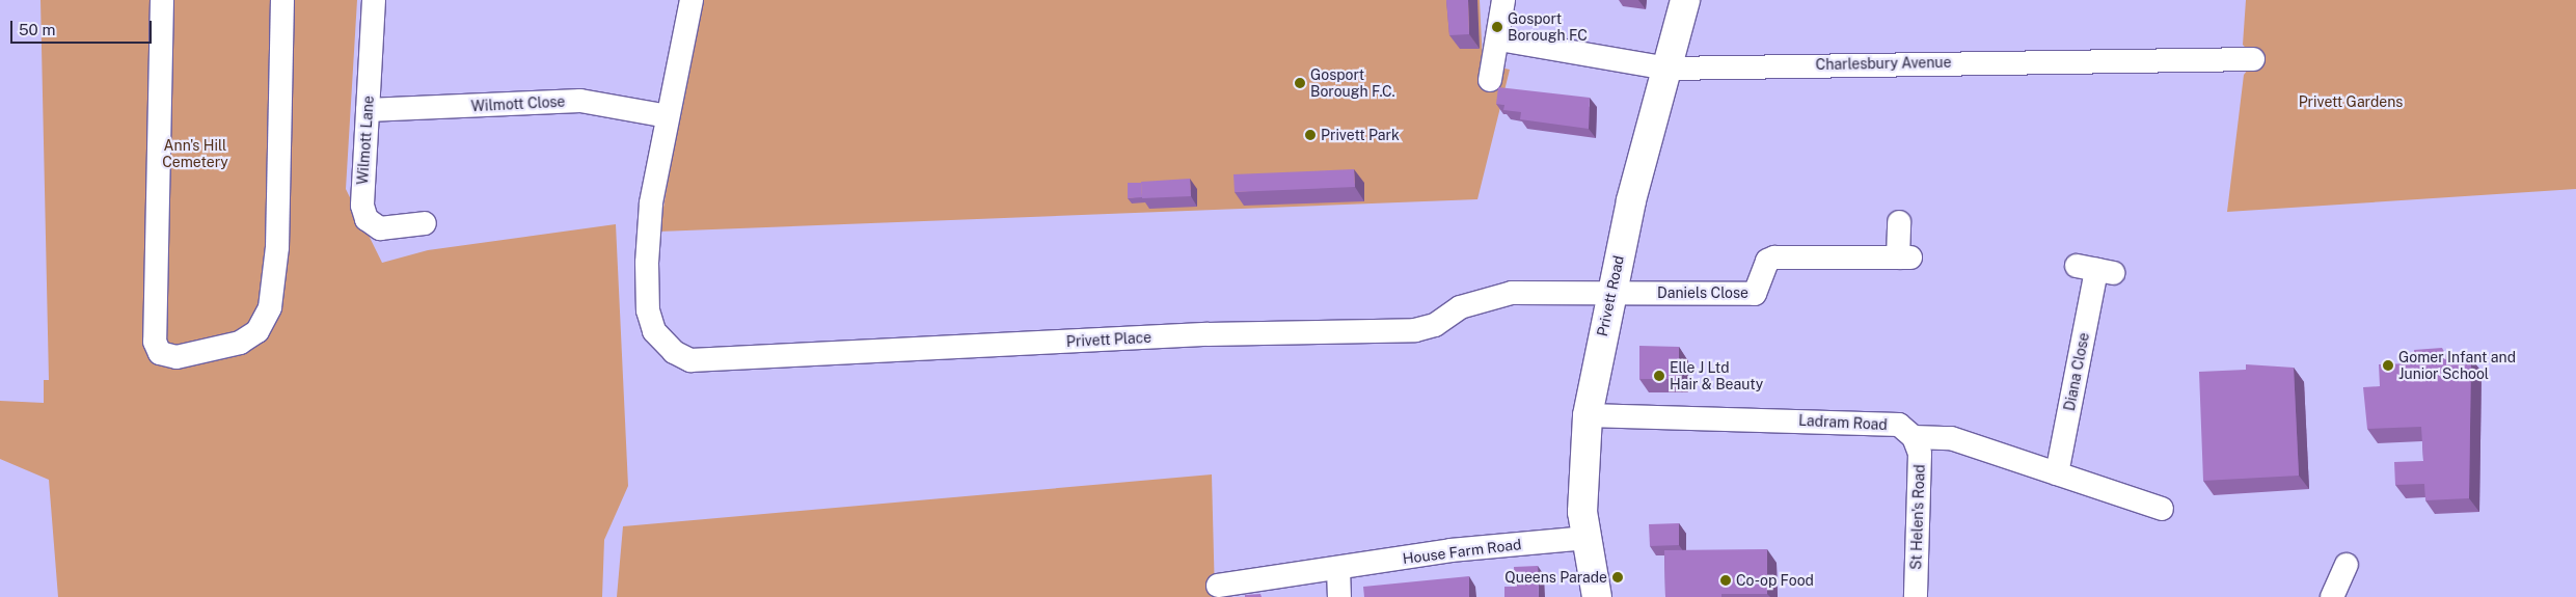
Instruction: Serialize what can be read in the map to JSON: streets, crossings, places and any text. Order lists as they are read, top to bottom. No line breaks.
{"streets":{"main road":["Privett Road"],"street":["Charlesbury Avenue","Wilmott Close","Wilmott Lane","Daniels Close","Privett Place","Diana Close","Ladram Road","St Helen's Road","House Farm Road"]},"crossings":[["Charlesbury Avenue","Privett Road"],["Wilmott Close","Wilmott Lane"],["Wilmott Close","Privett Place"],["Daniels Close","Privett Road"],["Daniels Close","Privett Place"],["Privett Road","Privett Place"],["Privett Road","Ladram Road"],["Privett Road","House Farm Road"],["Diana Close","Ladram Road"],["Ladram Road","St Helen's Road"]],"parks":["Privett Gardens","Ann's Hill Cemetery"],"places":["Gosport Borough FC","Gosport Borough F.C.","Privett Park","Gomer Infant and Junior School","Elle J Ltd Hair & Beauty","Queens Parade","Co-op Food"],"scale_bar":"50 m"}
